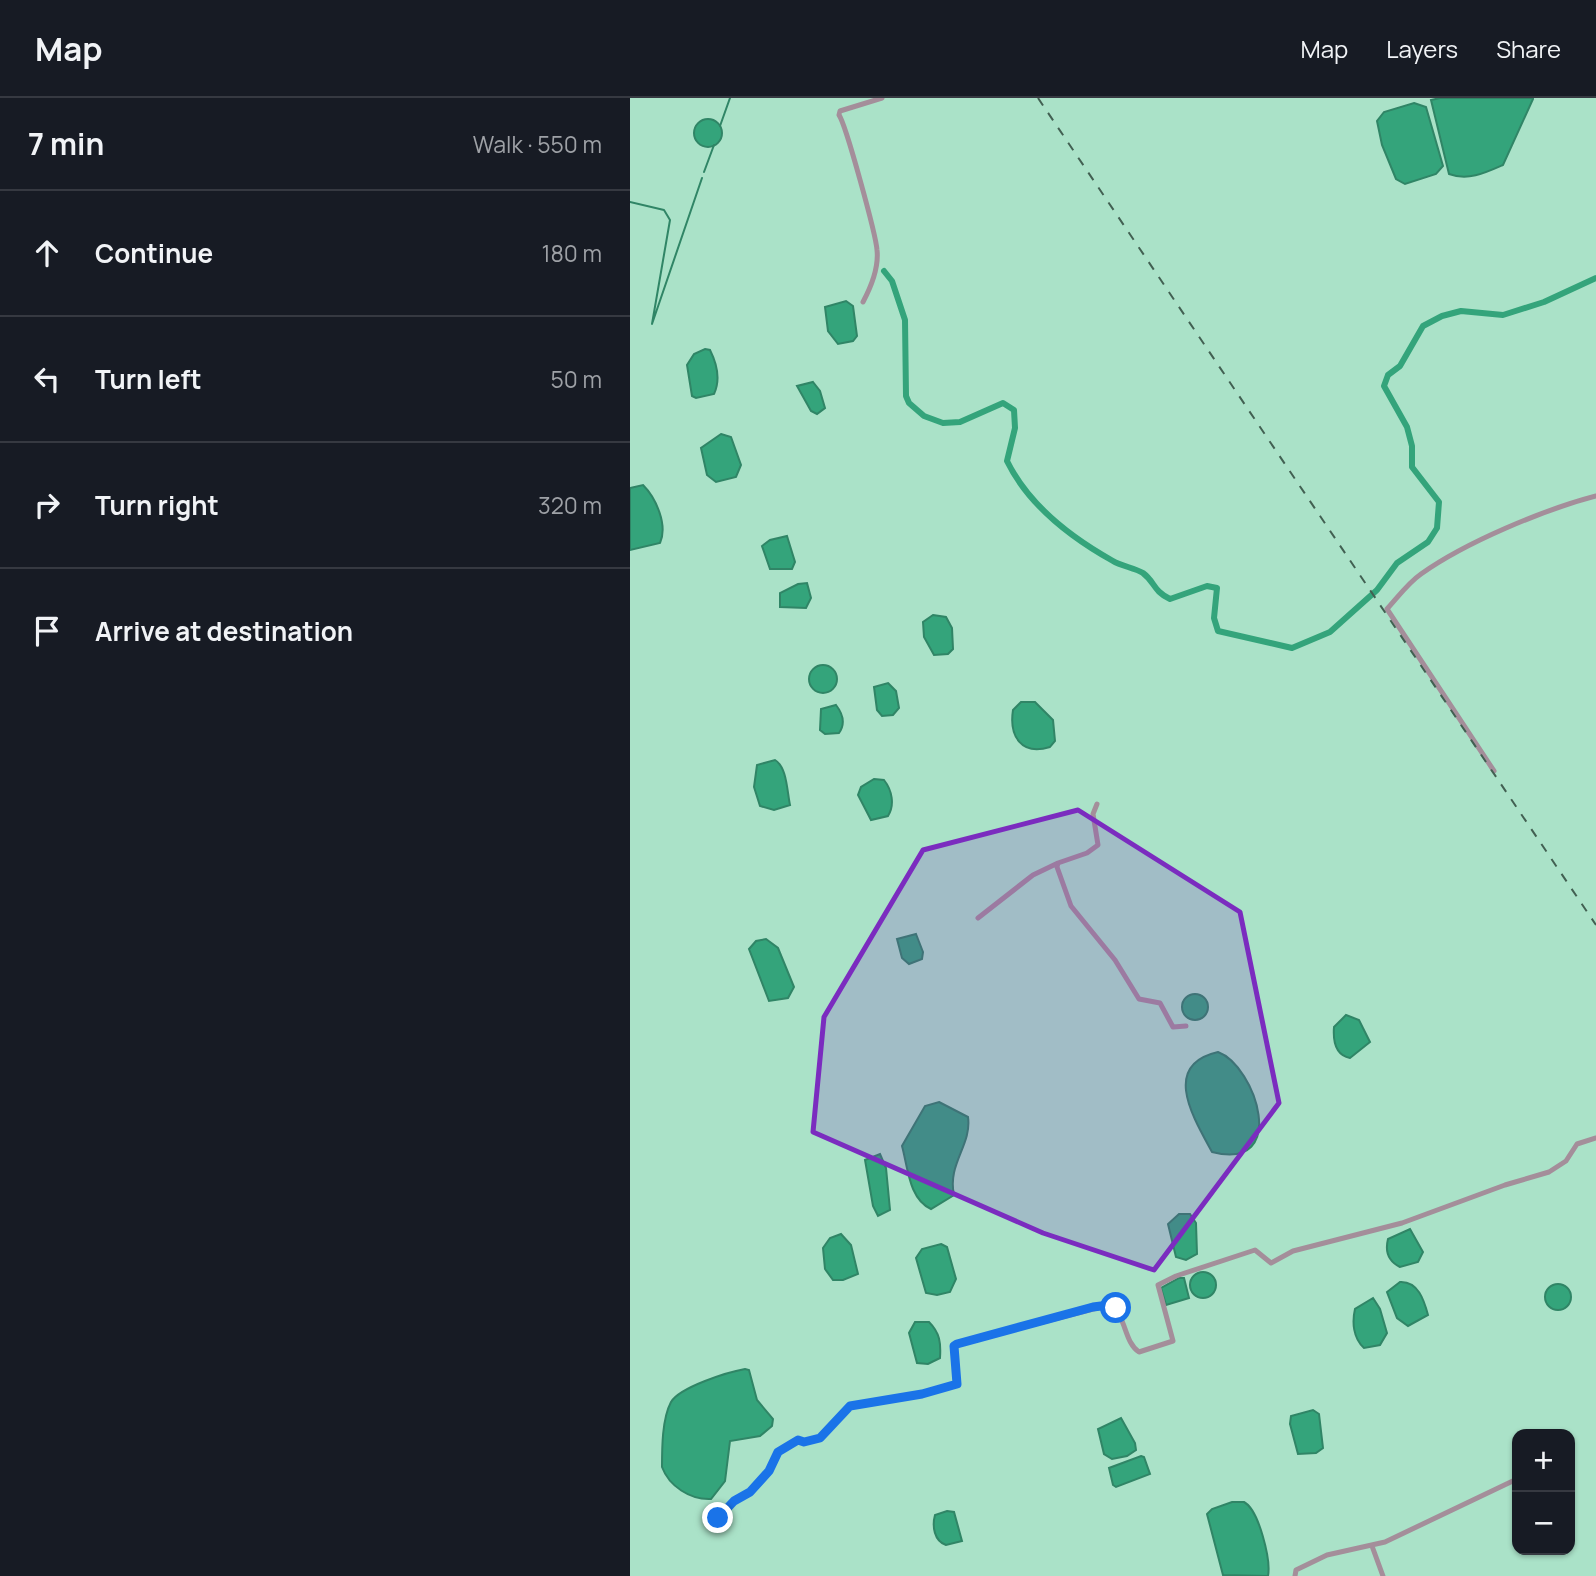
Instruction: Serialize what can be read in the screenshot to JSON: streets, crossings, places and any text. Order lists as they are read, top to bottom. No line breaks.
{"page":{"header":"Map","nav":["Map","Layers","Share"],"heading":["7 min","Walk · 550 m"],"list":[["Continue","180 m"],["Turn left","50 m"],["Turn right","320 m"],"Arrive at destination"],"map_buttons":["+","−"]}}
